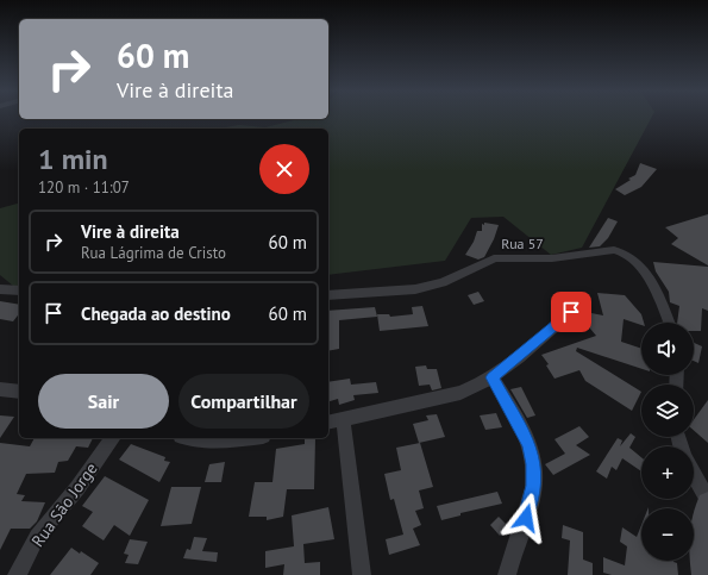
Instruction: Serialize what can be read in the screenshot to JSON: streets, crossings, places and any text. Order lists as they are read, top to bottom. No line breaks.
{"streets":{"street":["Rua 57","Rua São Jorge"]},"page":{"turn":["60 m","Vire à direita"],"heading":["1 min","120 m · 11:07"],"list":[{"name":"Vire à direita","note":"Rua Lágrima de Cristo","value":"60 m"},{"name":"Chegada ao destino","value":"60 m"}],"map_buttons":["+","−"],"buttons":["Sair","Compartilhar"]}}
